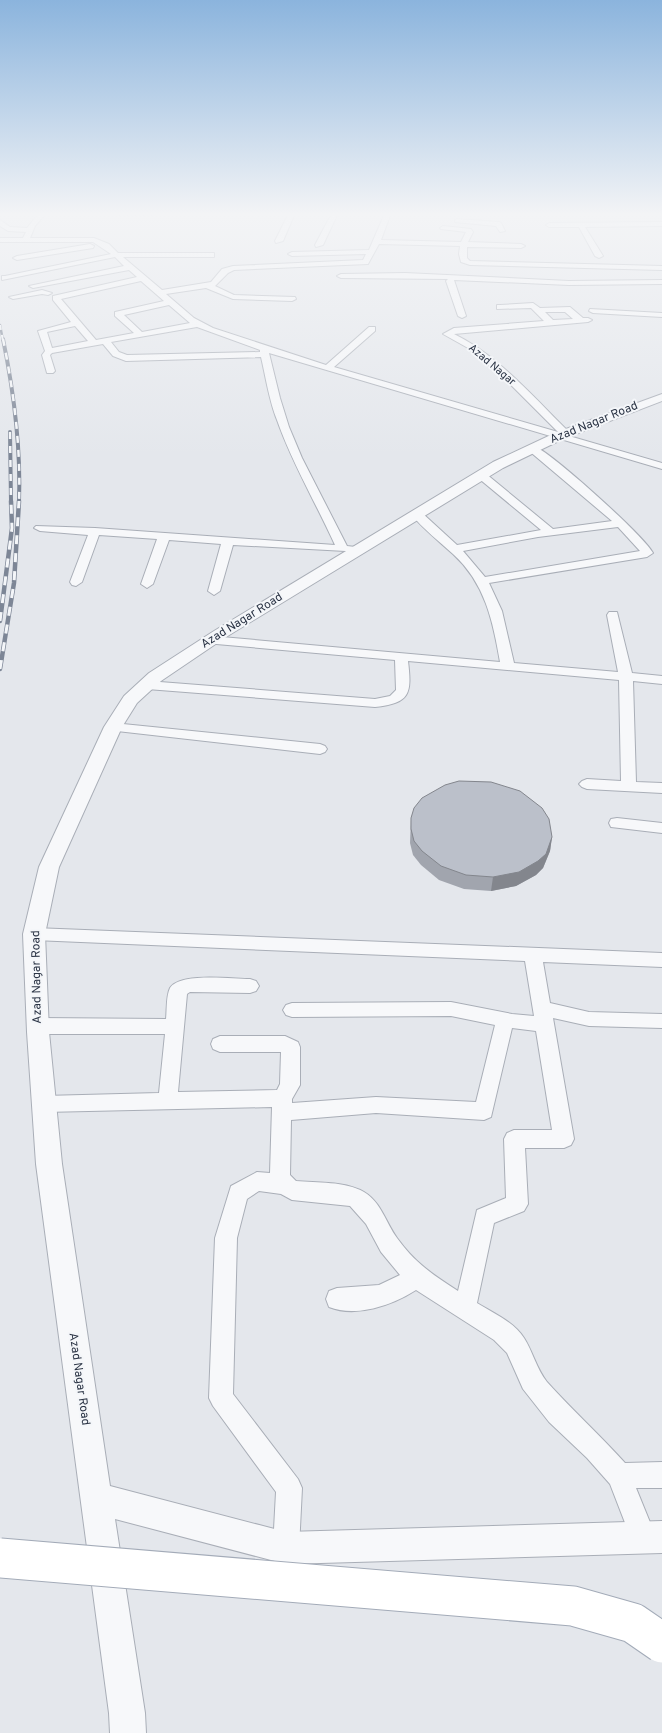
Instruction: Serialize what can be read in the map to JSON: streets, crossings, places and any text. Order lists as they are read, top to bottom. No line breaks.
{"streets":{"street":["Azad Nagar","Azad Nagar Road"]},"crossings":[["Azad Nagar","Azad Nagar Road"]]}
